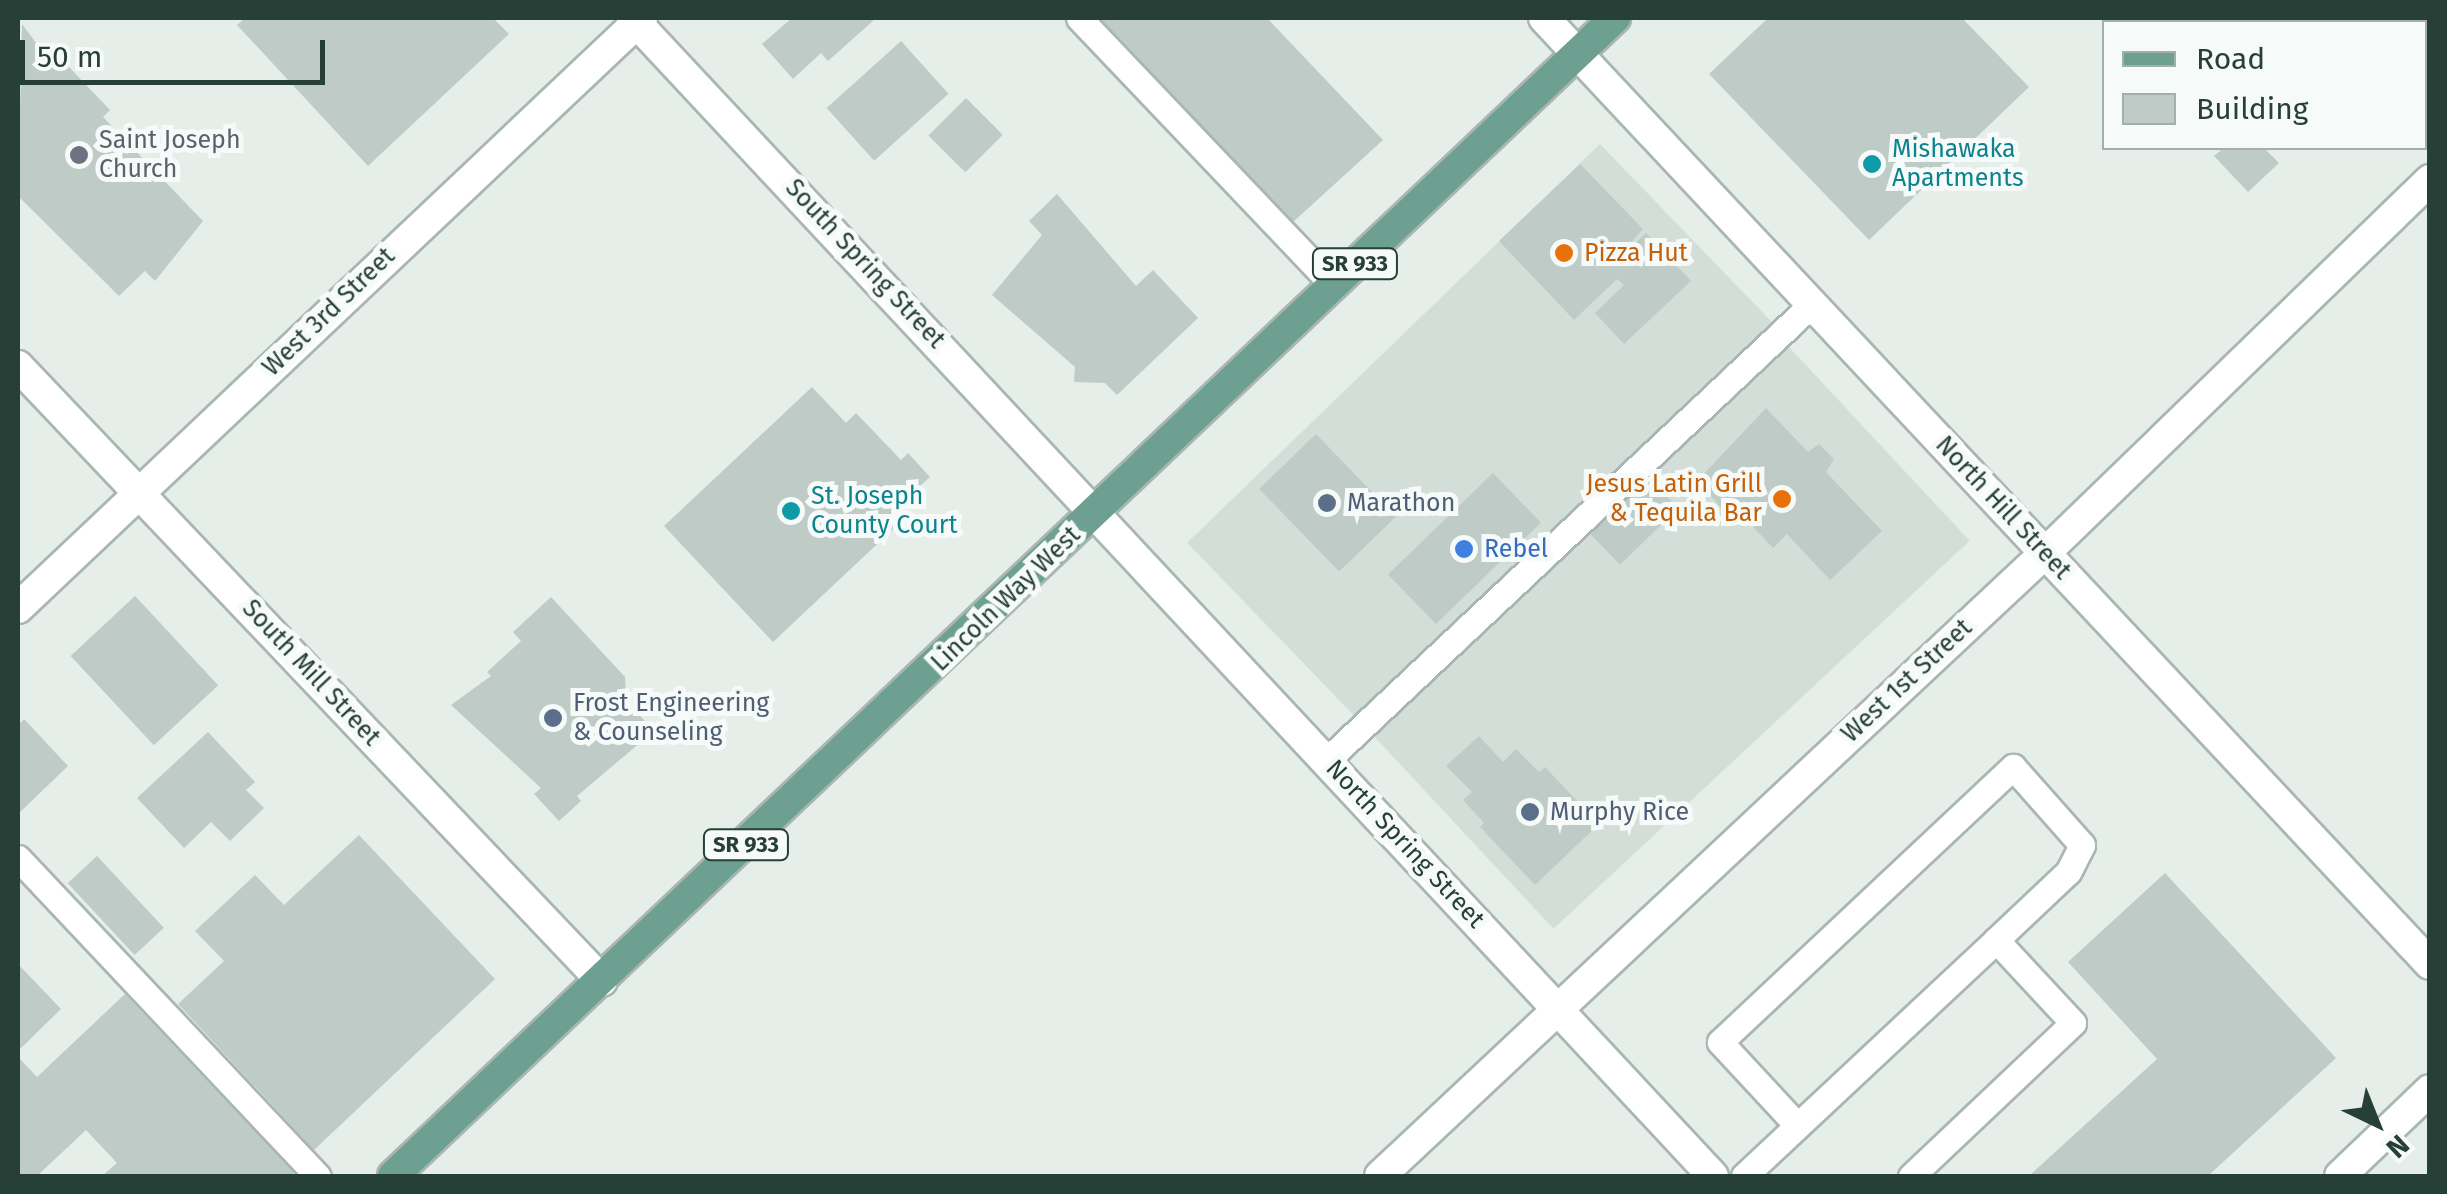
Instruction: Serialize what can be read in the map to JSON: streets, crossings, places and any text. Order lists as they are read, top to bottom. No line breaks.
{"streets":{"main road":["SR 933","Lincoln Way West"],"street":["South Spring Street","West 3rd Street","North Hill Street","South Mill Street","West 1st Street","North Spring Street"]},"crossings":[["South Spring Street","West 3rd Street"],["South Spring Street","Lincoln Way West"],["South Spring Street","North Spring Street"],["West 3rd Street","South Mill Street"],["North Hill Street","Lincoln Way West"],["North Hill Street","West 1st Street"],["Lincoln Way West","South Mill Street"],["Lincoln Way West","North Spring Street"],["West 1st Street","North Spring Street"]],"places":["Saint Joseph Church","Mishawaka Apartments","Pizza Hut","Jesus Latin Grill & Tequila Bar","Marathon","St. Joseph County Court","Rebel","Frost Engineering & Counseling","Murphy Rice"],"legend":["Road","Building"],"scale_bar":"50 m","north":"bottom right"}
